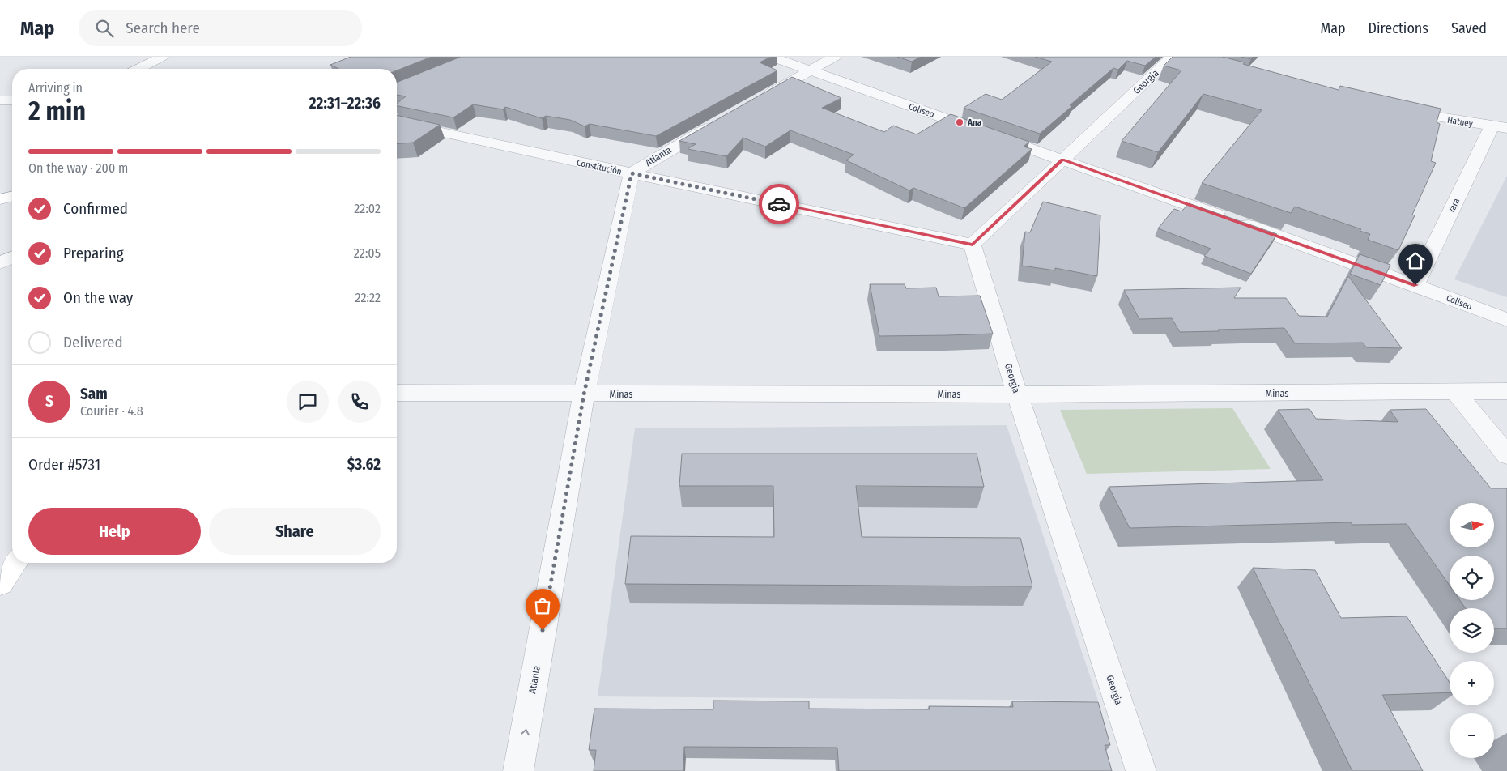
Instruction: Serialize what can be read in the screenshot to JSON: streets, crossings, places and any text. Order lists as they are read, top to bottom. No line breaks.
{"streets":{"street":["Georgia","Coliseo","Hatuey","Atlanta","Constitución","Yara","Minas"]},"crossings":[["Georgia","Coliseo"],["Georgia","Constitución"],["Georgia","Minas"],["Coliseo","Yara"],["Hatuey","Yara"],["Atlanta","Constitución"],["Atlanta","Minas"]],"one_way":["Atlanta"],"places":["Ana"],"north":"right","page":{"header":"Map","search":"Search here","nav":["Map","Directions","Saved"],"heading":["2 min","Arriving in","22:31–22:36"],"panel":["Sam","Courier · 4.8","Order #5731","$3.62"],"bar":"On the way · 200 m","list":[["Confirmed","22:02"],["Preparing","22:05"],["On the way","22:22"],"Delivered"],"round":"S","buttons":["Help","Share"],"map_buttons":["+","−"]}}
